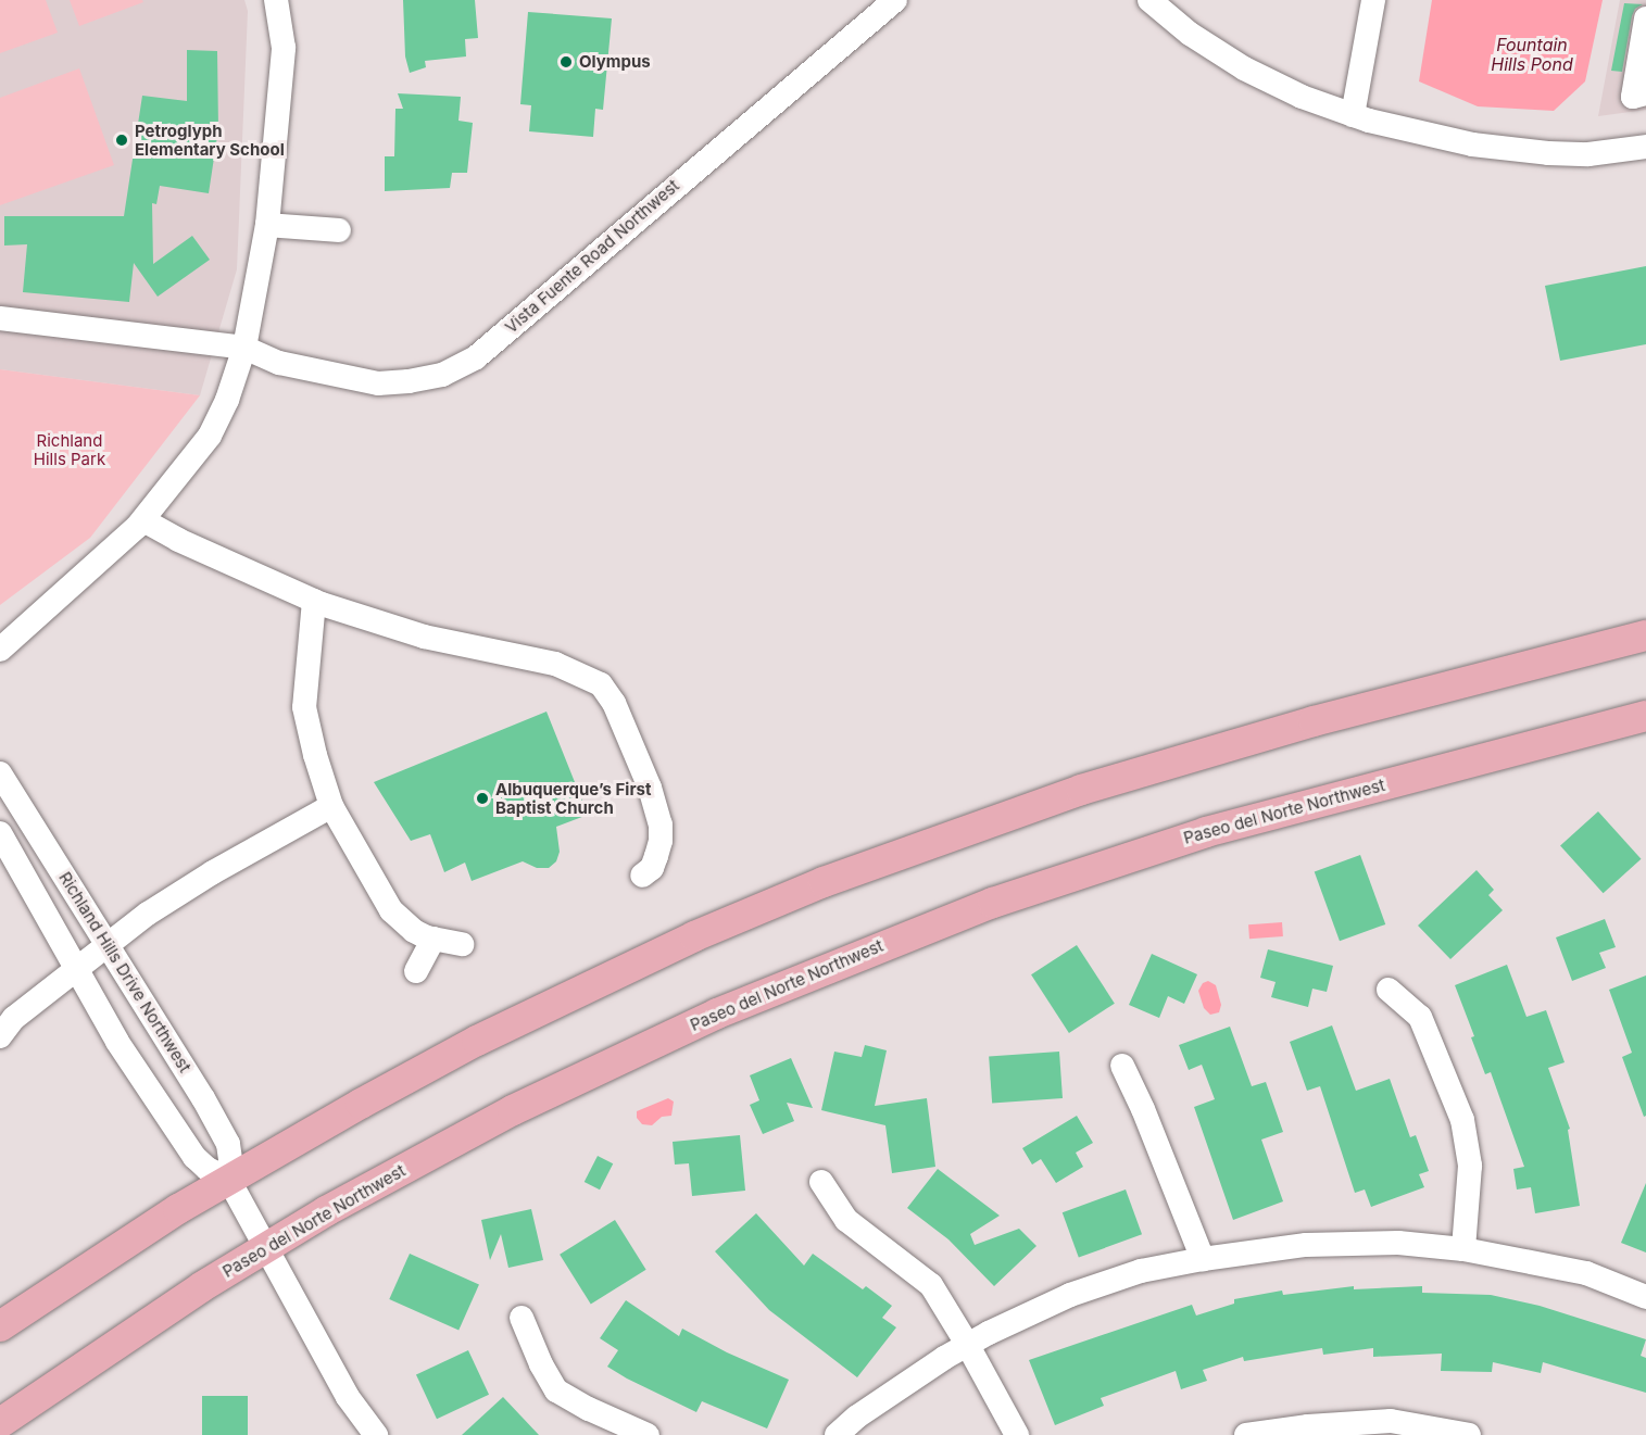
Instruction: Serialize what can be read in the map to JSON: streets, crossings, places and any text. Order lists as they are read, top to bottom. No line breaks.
{"streets":{"main road":["Paseo del Norte Northwest"],"street":["Vista Fuente Road Northwest","Richland Hills Drive Northwest"]},"crossings":[["Paseo del Norte Northwest","Richland Hills Drive Northwest"]],"water":["Fountain Hills Pond"],"parks":["Richland Hills Park"],"places":["Olympus","Petroglyph Elementary School","Albuquerque’s First Baptist Church"]}
